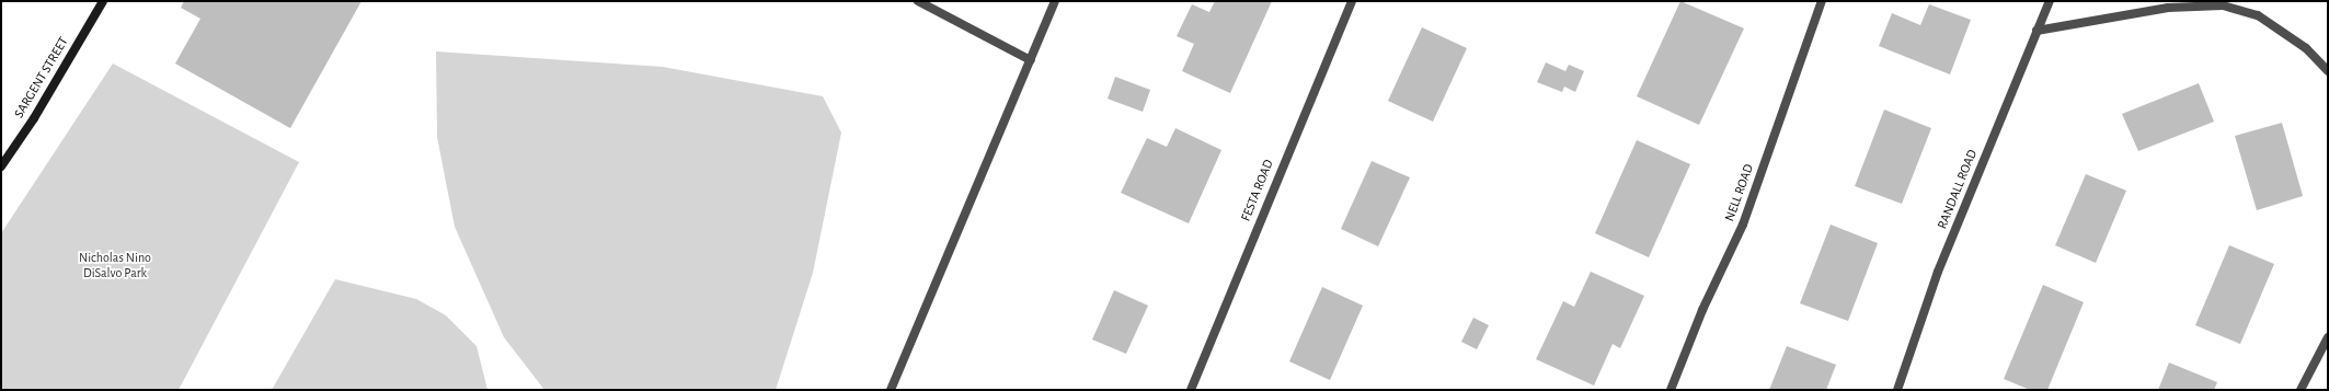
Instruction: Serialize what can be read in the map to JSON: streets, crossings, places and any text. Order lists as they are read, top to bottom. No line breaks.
{"streets":{"street":["SARGENT STREET","RANDALL ROAD","FESTA ROAD","NELL ROAD"]},"parks":["Nicholas Nino DiSalvo Park"]}
